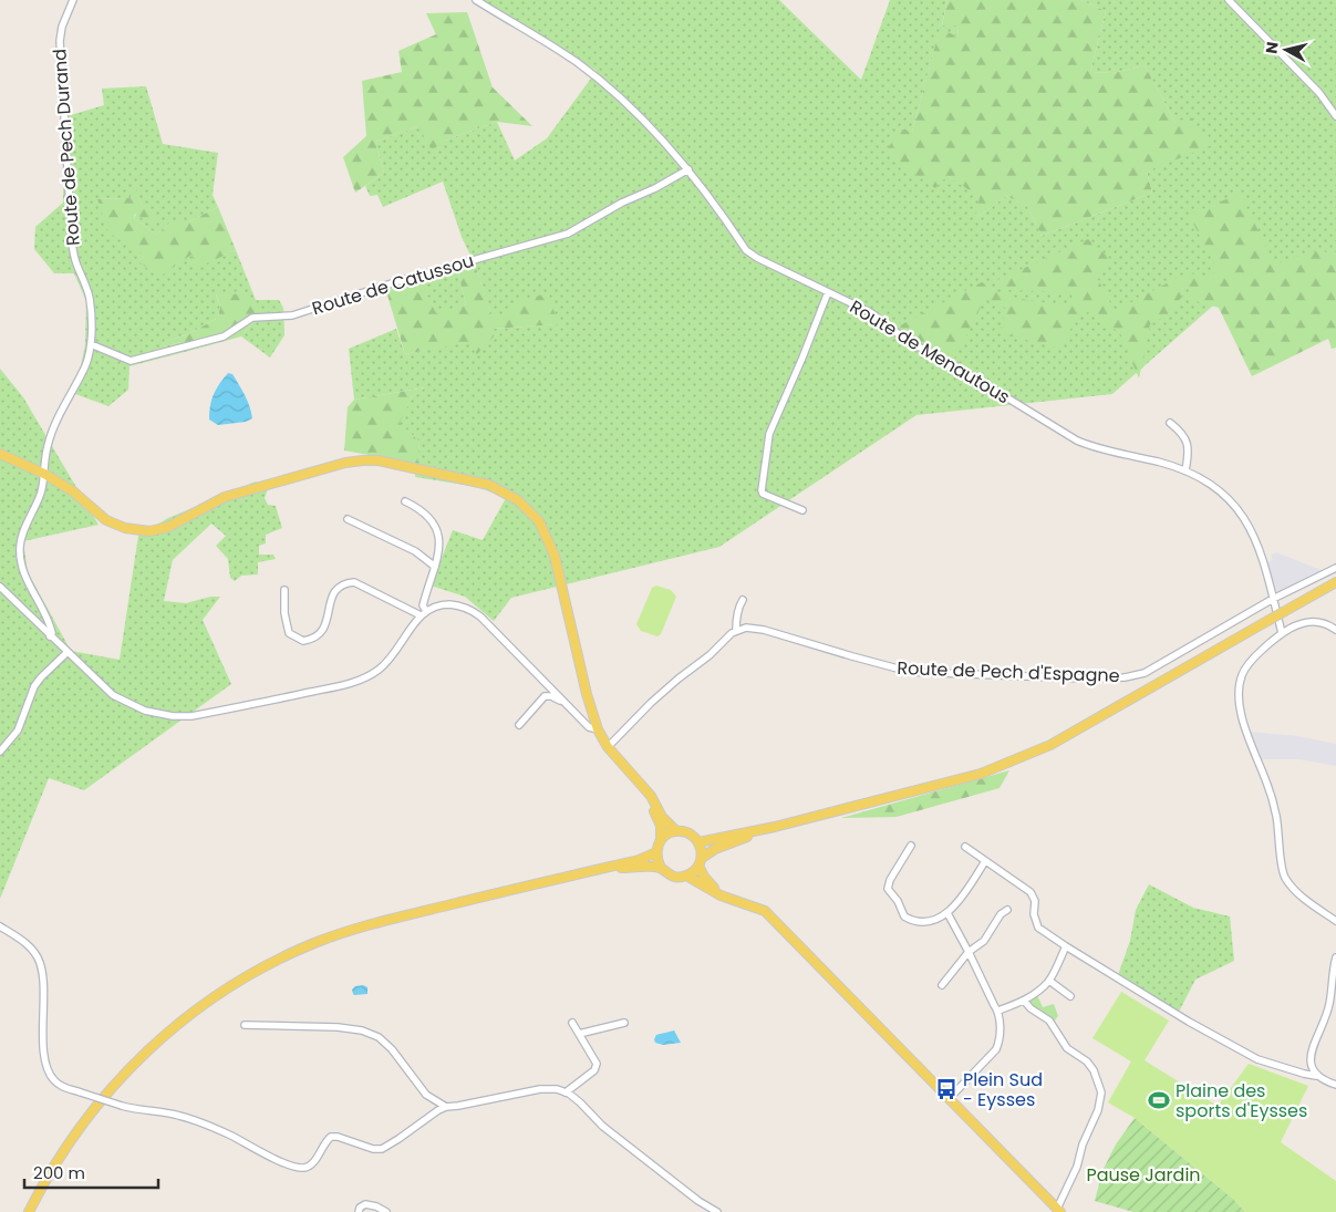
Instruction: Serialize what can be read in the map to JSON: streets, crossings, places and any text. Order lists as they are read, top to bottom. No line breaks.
{"streets":{"street":["Route de Pech Durand","Route de Catussou","Route de Menautous","Route de Pech d'Espagne"]},"crossings":[["Route de Pech Durand","Route de Catussou"],["Route de Catussou","Route de Menautous"],["Route de Menautous","Route de Pech d'Espagne"]],"parks":["Pause Jardin"],"places":{"bus stop":["Plein Sud - Eysses"],"sports":["Plaine des sports d'Eysses"]},"scale_bar":"200 m","north":"left"}
